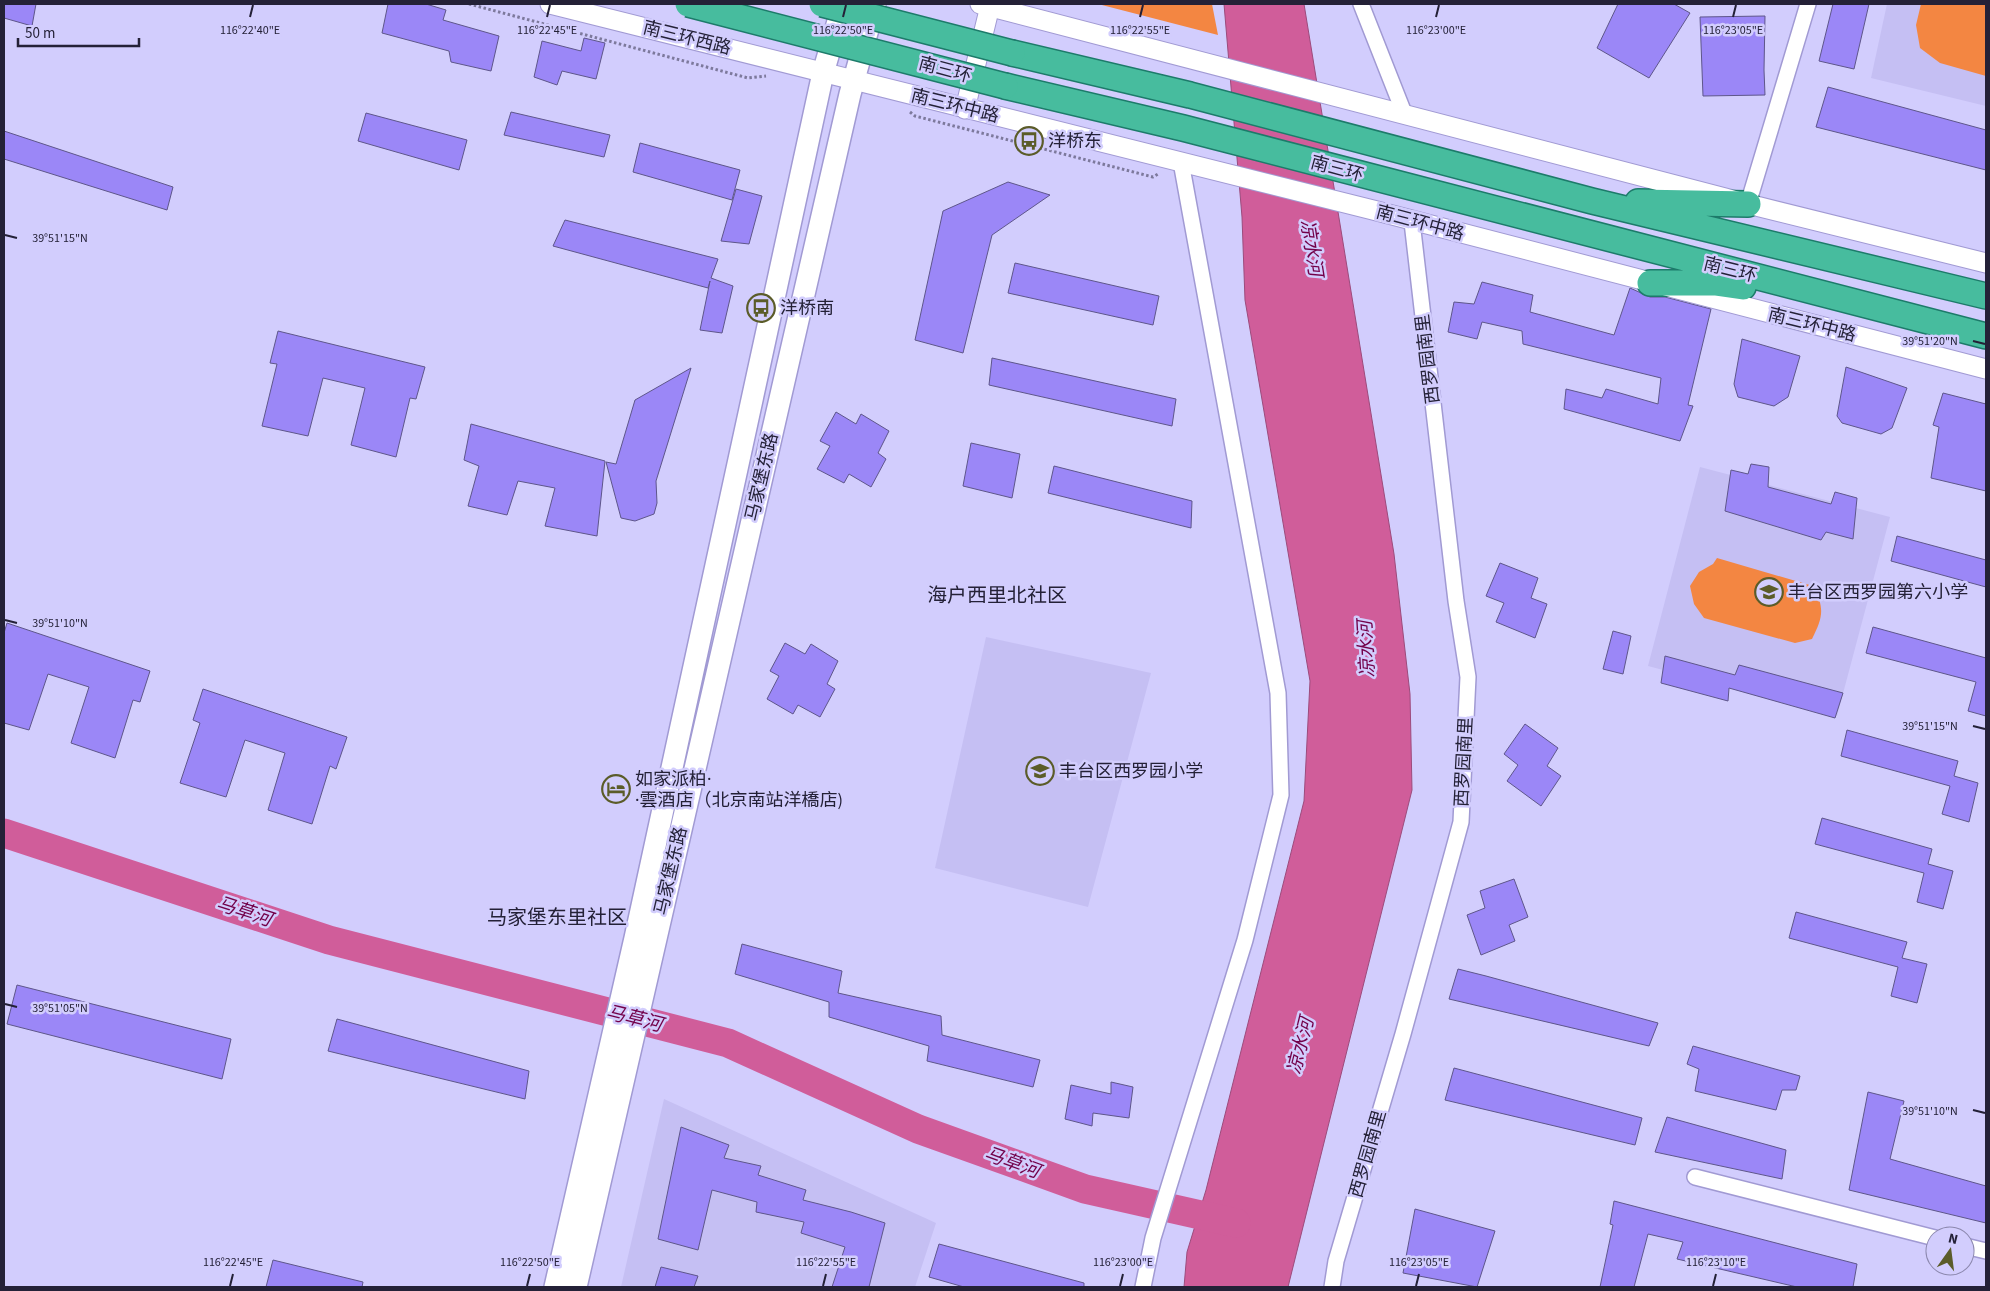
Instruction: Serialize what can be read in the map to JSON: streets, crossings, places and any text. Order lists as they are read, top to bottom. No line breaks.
{"streets":{"highway":["南三环"],"main road":["马家堡东路"],"street":["南三环西路","南三环中路","西罗园南里"]},"crossings":[["南三环西路","南三环中路"],["南三环西路","马家堡东路"],["南三环中路","西罗园南里"],["南三环中路","马家堡东路"]],"districts":["海户西里北社区","马家堡东里社区"],"water":["凉水河","马草河"],"places":{"bus stop":["洋桥东","洋桥南"],"school or university":["丰台区西罗园第六小学","丰台区西罗园小学"],"hotel":["如家派柏· ·雲酒店（北京南站洋橋店)"]},"scale_bar":"50 m","north":"top","coordinates":["116°22'40\"E","116°22'45\"E","116°22'50\"E","116°22'55\"E","116°23'00\"E","116°23'05\"E","39°51'15\"N","39°51'20\"N","39°51'10\"N","39°51'05\"N","116°23'10\"E"]}
